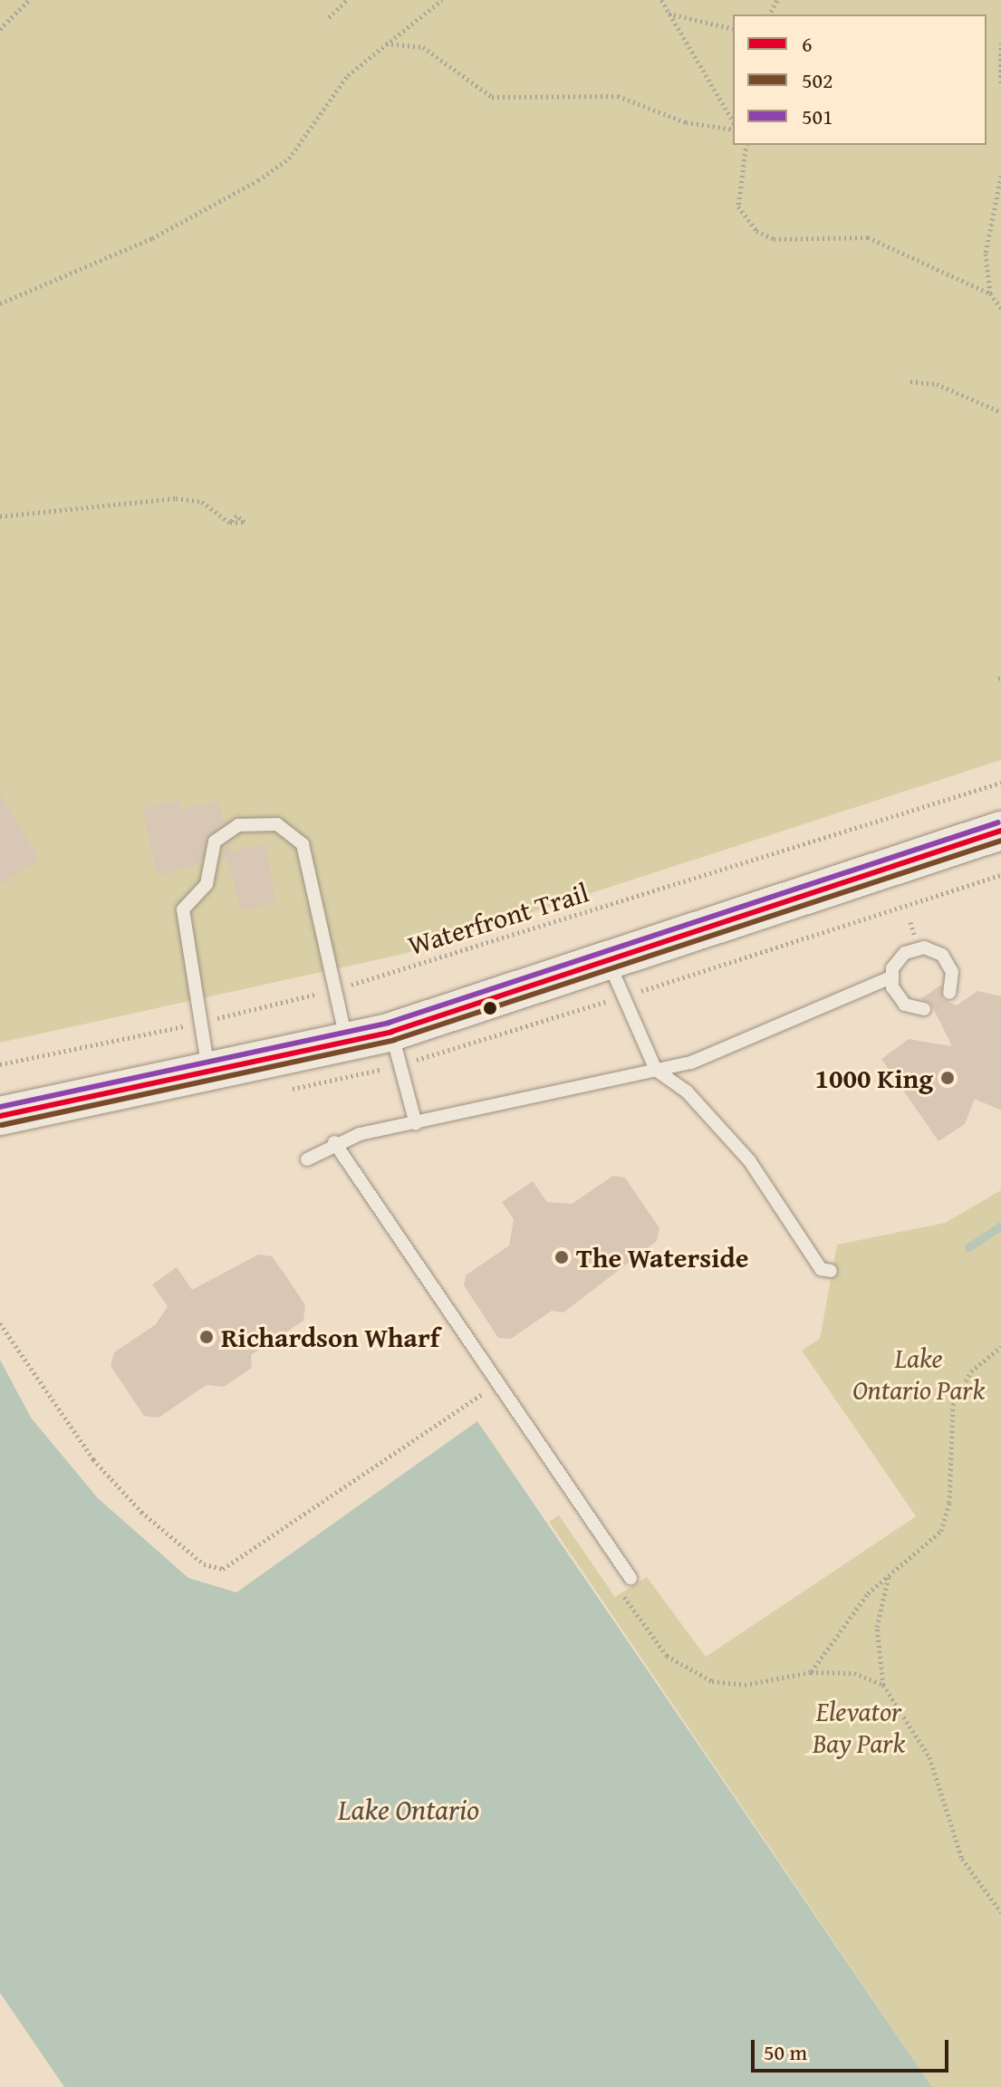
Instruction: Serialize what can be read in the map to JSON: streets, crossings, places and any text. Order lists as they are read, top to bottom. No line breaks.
{"streets":{"path":["Waterfront Trail"]},"water":["Lake Ontario"],"parks":["Lake Ontario Park","Elevator Bay Park"],"places":["1000 King","The Waterside","Richardson Wharf"],"lines":["transit line 501","transit line 6","transit line 502"],"legend":["6","502","501"],"scale_bar":"50 m"}
